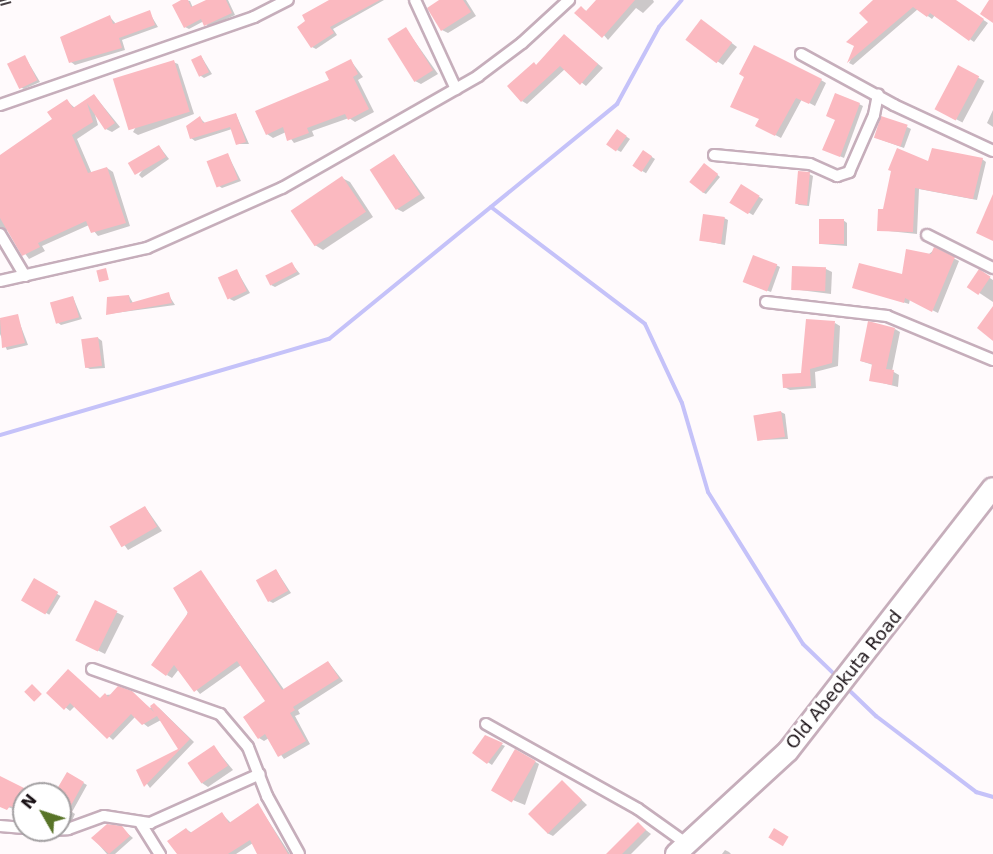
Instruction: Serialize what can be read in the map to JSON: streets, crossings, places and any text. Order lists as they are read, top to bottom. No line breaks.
{"streets":{"highway":["Old Abeokuta Road"]},"north":"top left"}
